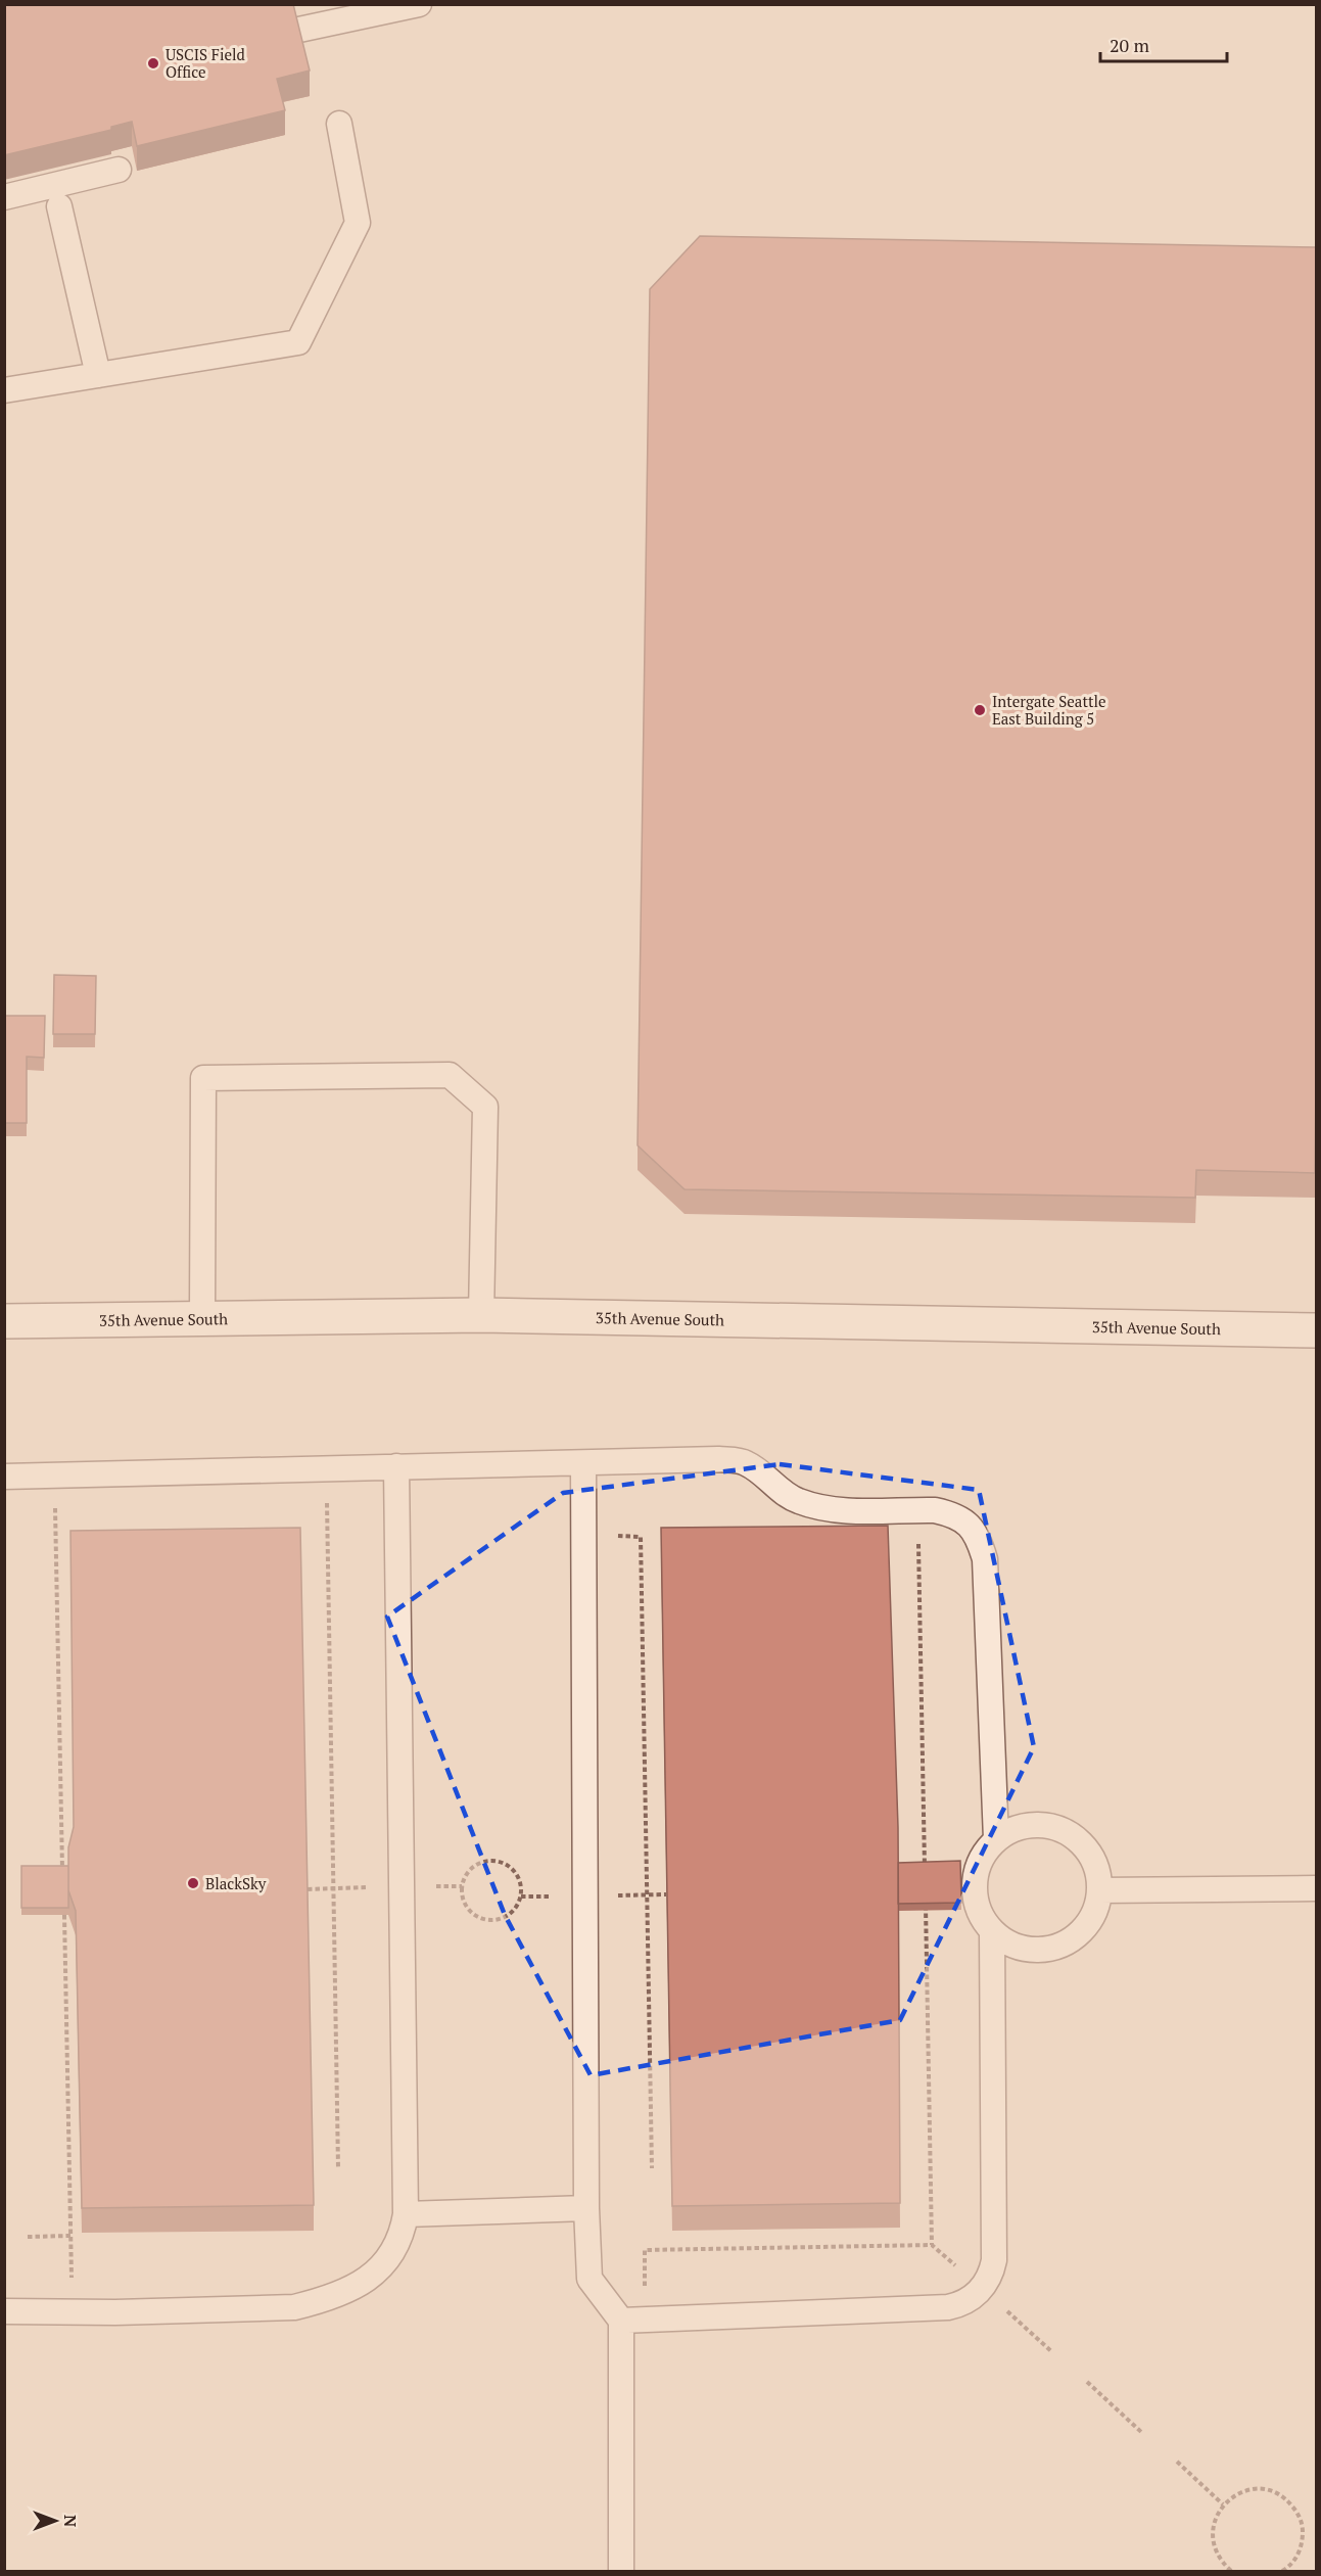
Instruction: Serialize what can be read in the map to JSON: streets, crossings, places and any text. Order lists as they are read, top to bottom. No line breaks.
{"streets":{"street":["35th Avenue South"]},"places":["USCIS Field Office","Intergate Seattle East Building 5","BlackSky"],"scale_bar":"20 m","north":"right"}
